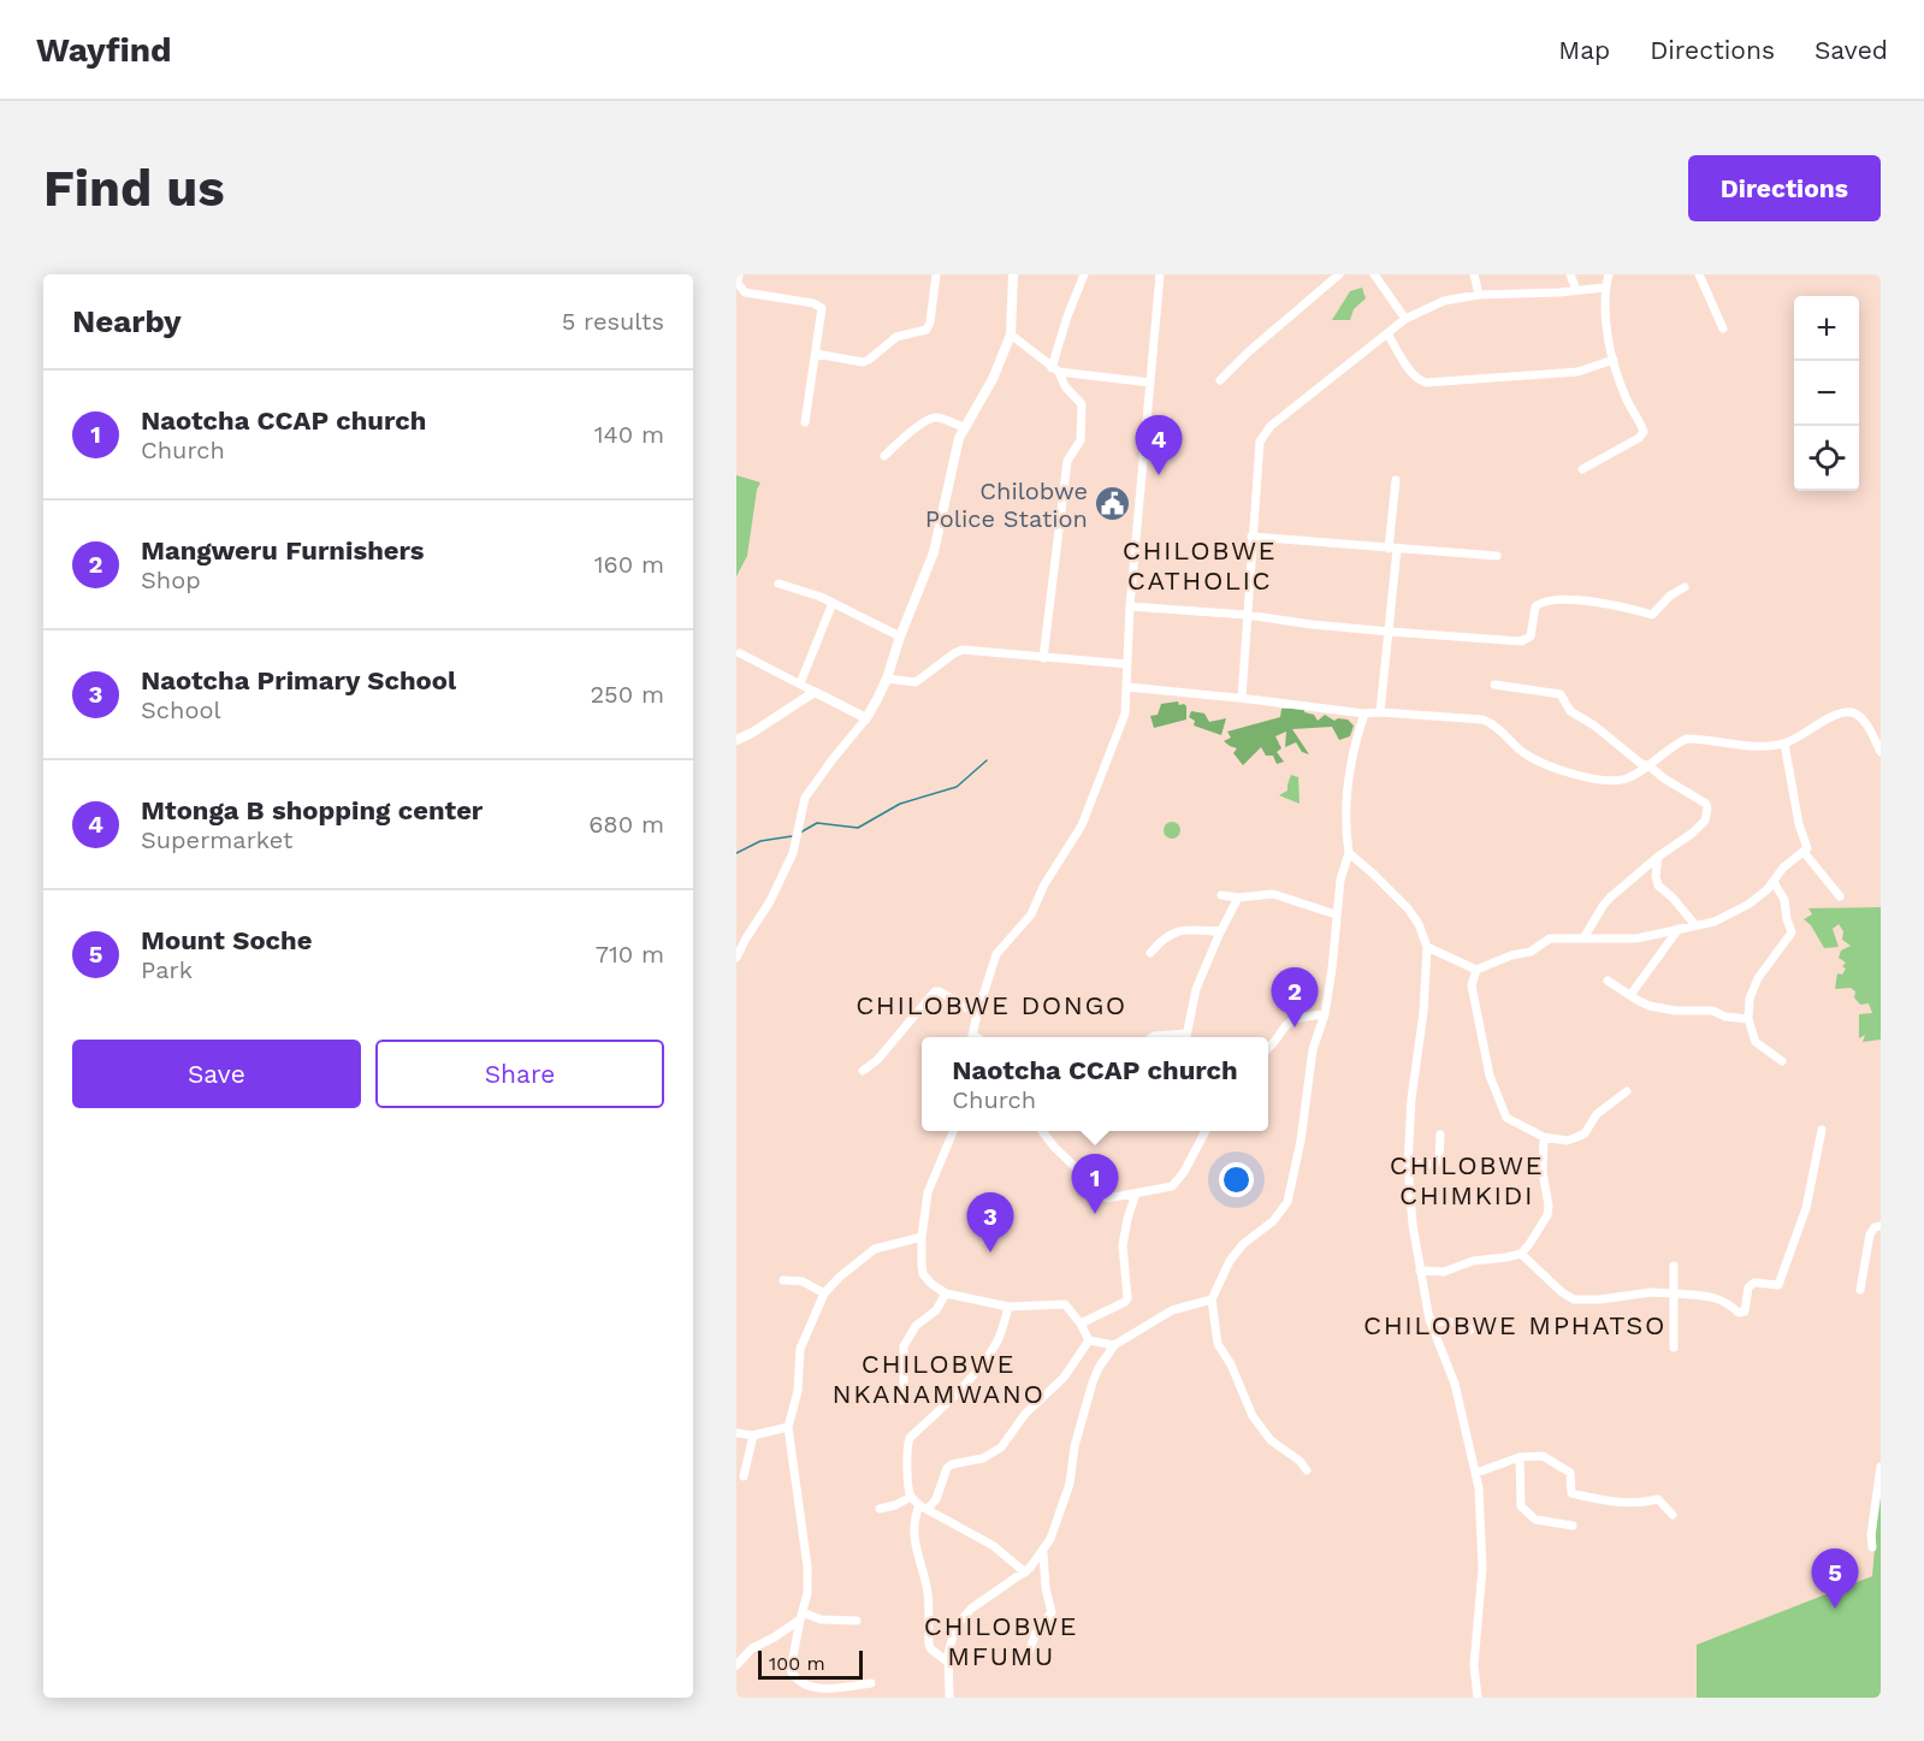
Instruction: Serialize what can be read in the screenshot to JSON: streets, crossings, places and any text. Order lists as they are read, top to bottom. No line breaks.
{"districts":["CHILOBWE CATHOLIC","CHILOBWE DONGO","CHILOBWE CHIMKIDI","CHILOBWE MPHATSO","CHILOBWE NKANAMWANO","CHILOBWE MFUMU"],"places":{"public building":["Chilobwe Police Station"]},"scale_bar":"100 m","page":{"header":"Wayfind","nav":["Map","Directions","Saved"],"buttons":["Directions",["Save","Share"]],"title":"Find us","heading":["Nearby","5 results"],"map_buttons":["+","−"],"list":[{"mark":"1","name":"Naotcha CCAP church","note":"Church","value":"140 m"},{"mark":"2","name":"Mangweru Furnishers","note":"Shop","value":"160 m"},{"mark":"3","name":"Naotcha Primary School","note":"School","value":"250 m"},{"mark":"4","name":"Mtonga B shopping center","note":"Supermarket","value":"680 m"},{"mark":"5","name":"Mount Soche","note":"Park","value":"710 m"}],"pins":["4","2","1","3","5"],"popup":["Naotcha CCAP church","Church"],"scale":"100 m"}}
